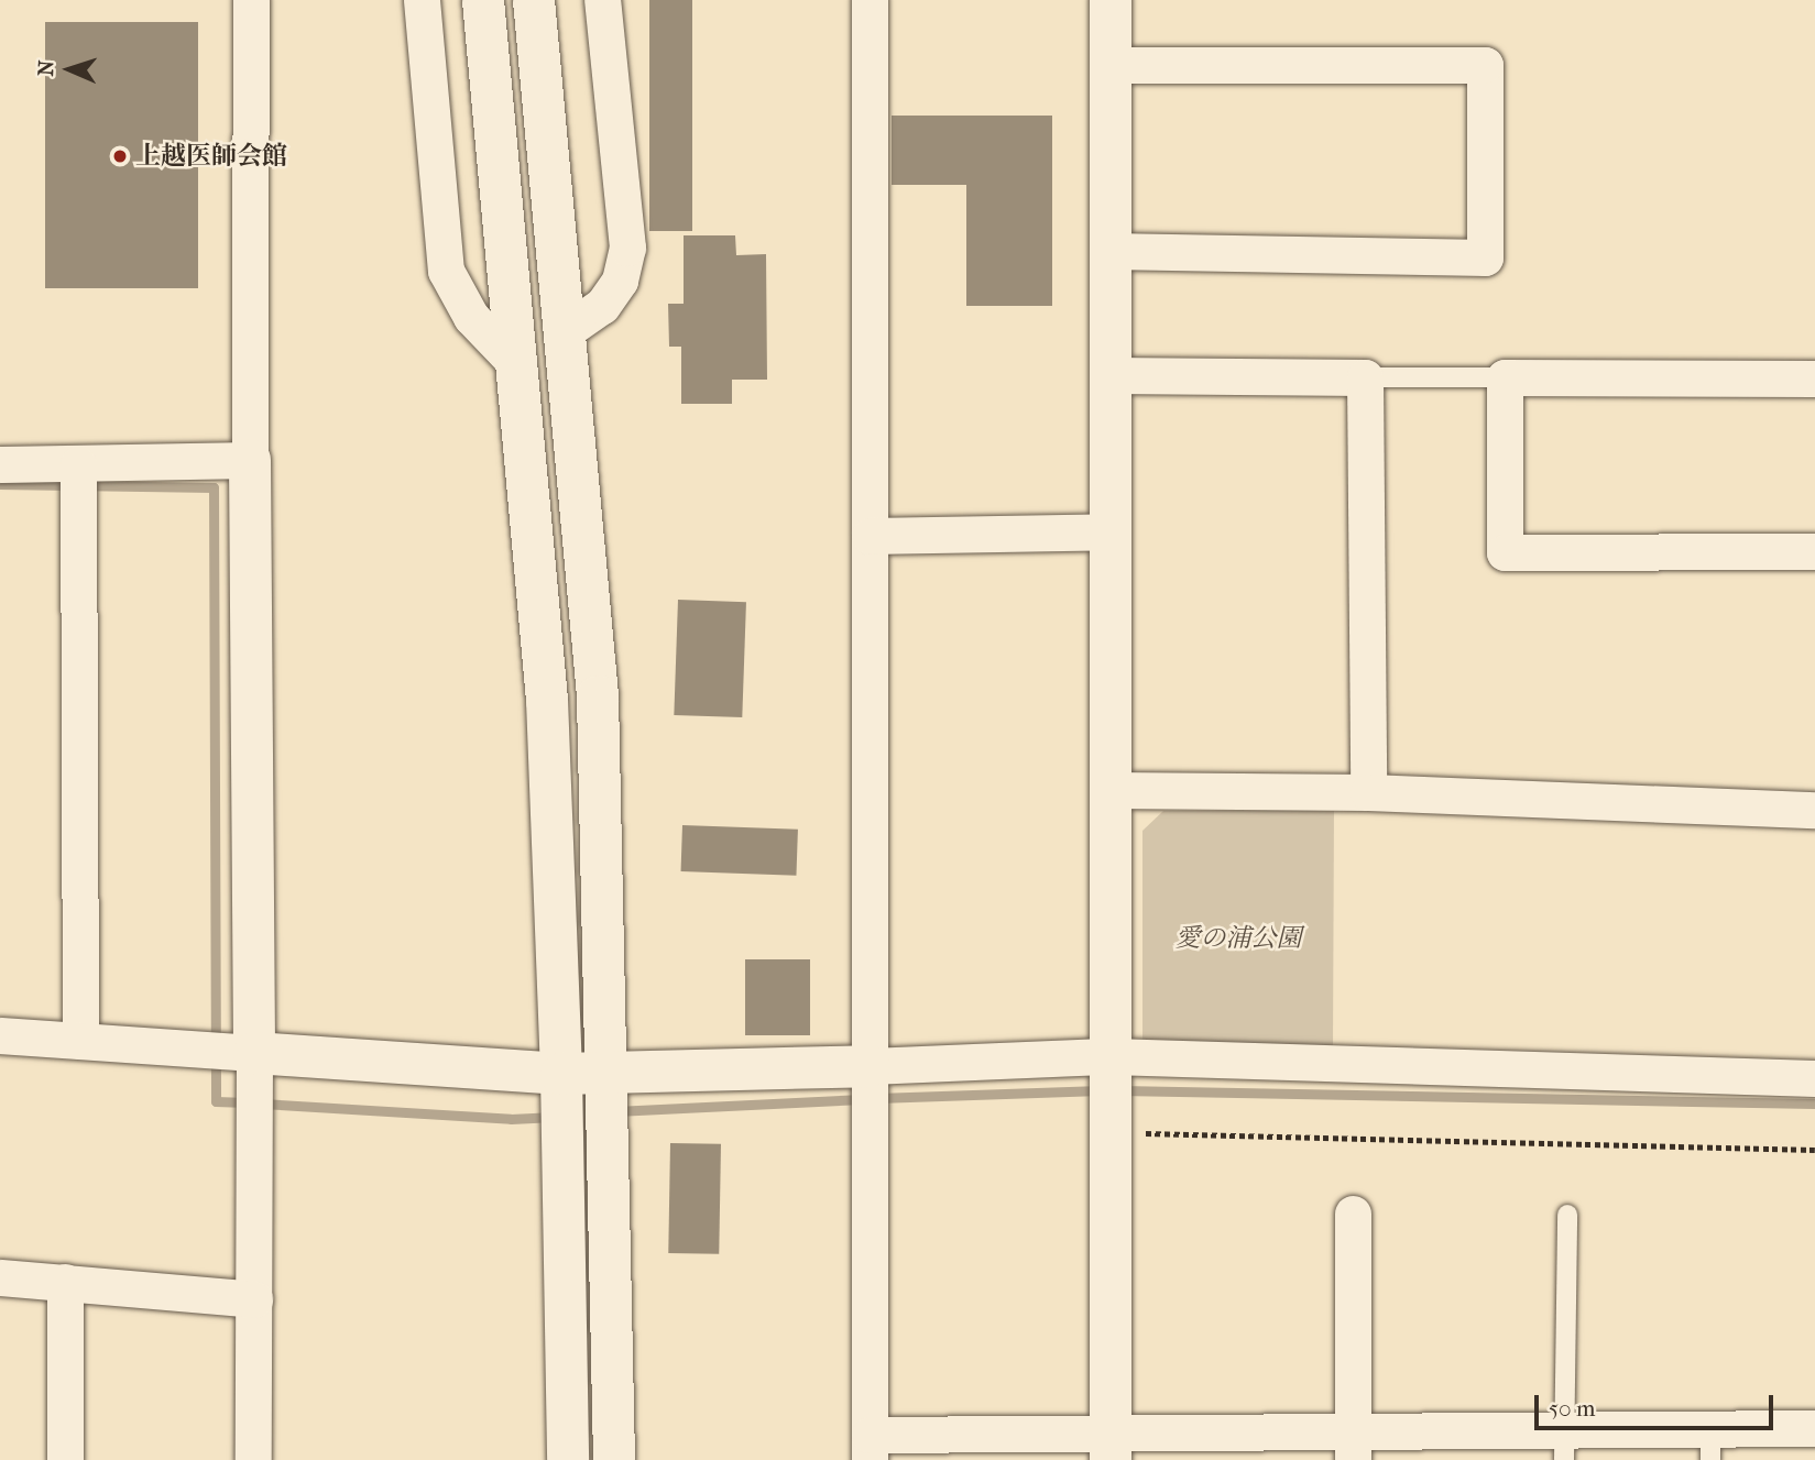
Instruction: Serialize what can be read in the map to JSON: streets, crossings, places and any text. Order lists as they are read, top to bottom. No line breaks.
{"parks":["愛の浦公園"],"places":["上越医師会館"],"scale_bar":"50 m","north":"left"}
